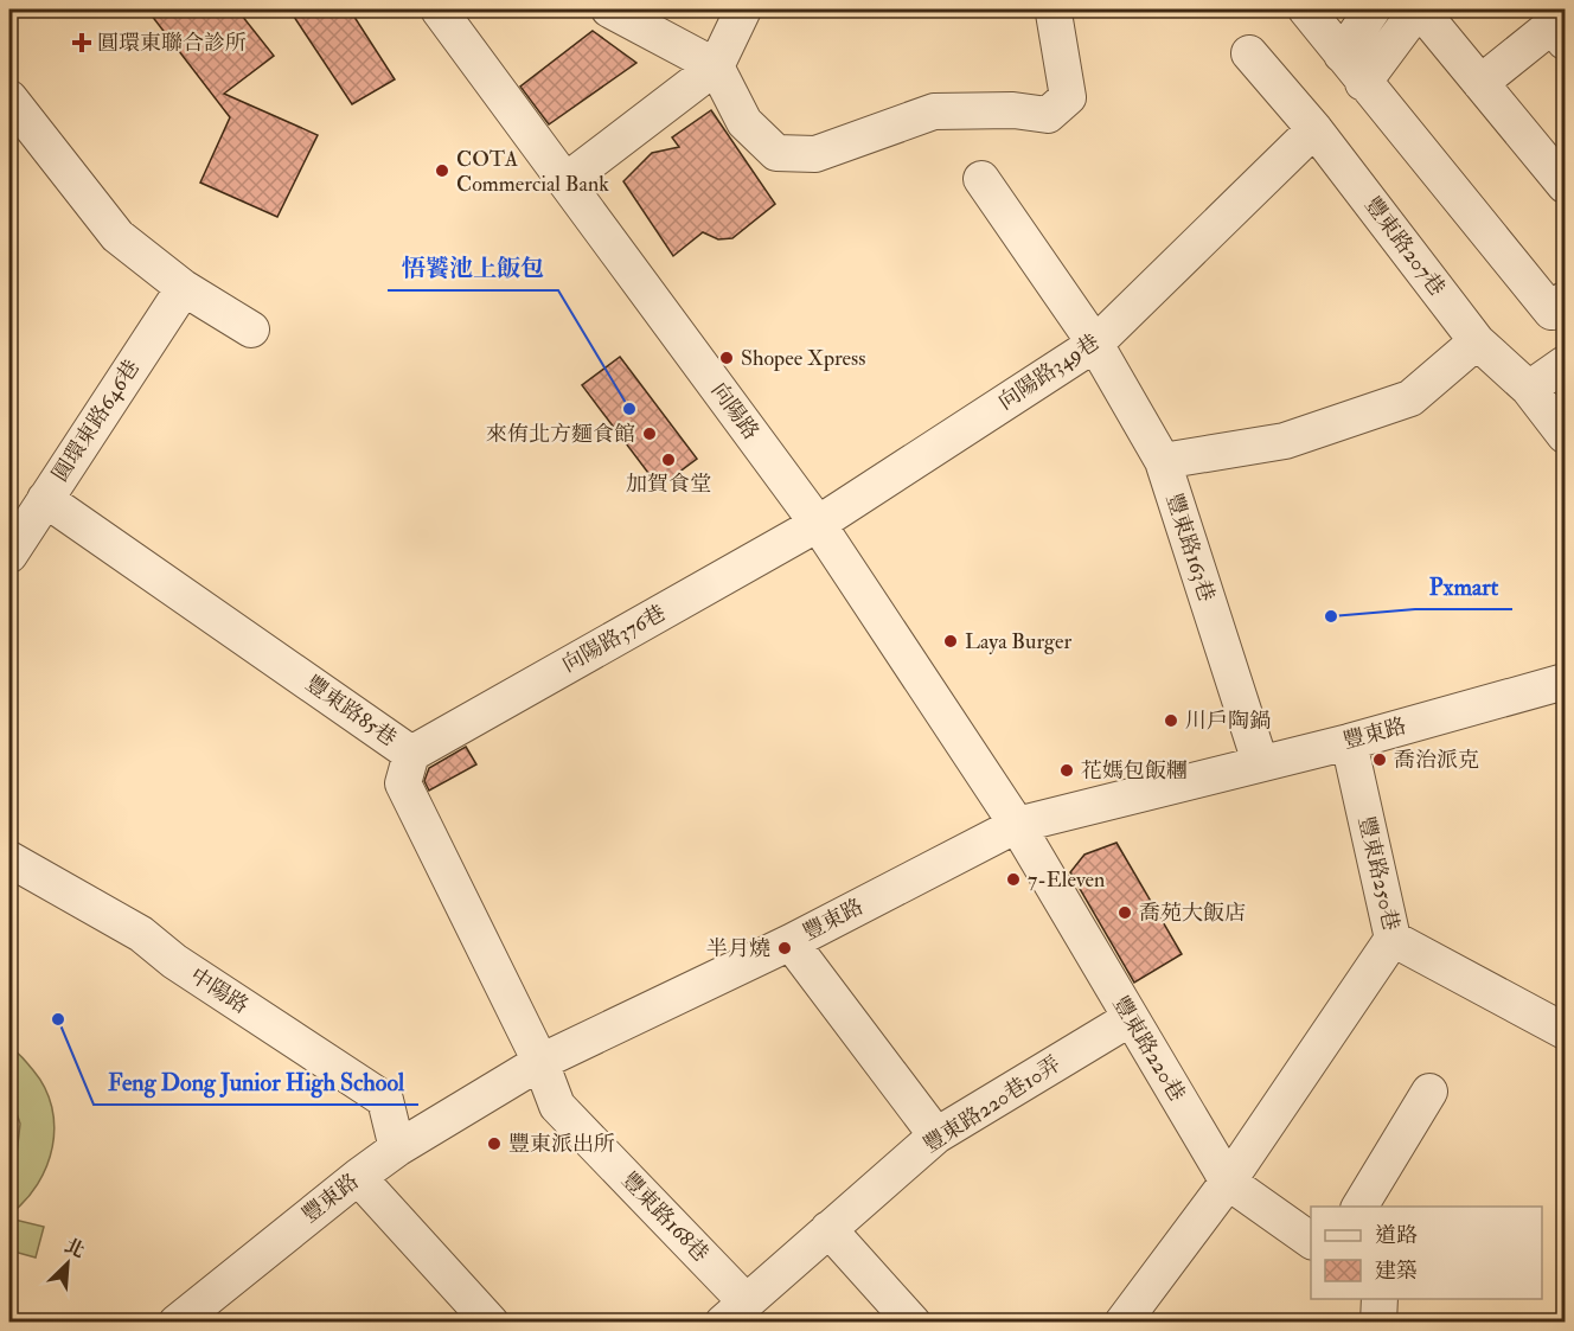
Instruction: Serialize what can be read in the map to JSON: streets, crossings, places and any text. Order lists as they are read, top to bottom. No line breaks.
{"streets":{"street":["豐東路207巷","向陽路349巷","向陽路","圓環東路646巷","豐東路163巷","向陽路376巷","豐東路85巷","豐東路","豐東路250巷","中陽路","豐東路220巷","豐東路220巷10弄","豐東路168巷"]},"crossings":[["豐東路207巷","向陽路349巷"],["向陽路349巷","向陽路"],["向陽路349巷","豐東路163巷"],["向陽路349巷","向陽路376巷"],["向陽路","向陽路376巷"],["向陽路","豐東路"],["向陽路","豐東路220巷"],["圓環東路646巷","豐東路85巷"],["豐東路163巷","豐東路"],["向陽路376巷","豐東路85巷"],["豐東路85巷","豐東路"],["豐東路85巷","豐東路168巷"],["豐東路","豐東路250巷"],["豐東路","中陽路"],["豐東路","豐東路220巷"],["豐東路","豐東路168巷"],["豐東路220巷","豐東路220巷10弄"],["豐東路220巷10弄","豐東路168巷"]],"places":{"health":["圓環東聯合診所"],"other":["COTA Commercial Bank","Shopee Xpress","悟饕池上飯包","來侑北方麵食館","加賀食堂","Pxmart","Laya Burger","川戶陶鍋","喬治派克","花媽包飯糰","7-Eleven","喬苑大飯店","半月燒","Feng Dong Junior High School","豐東派出所"]},"legend":["道路","建築"],"north":"top right"}
